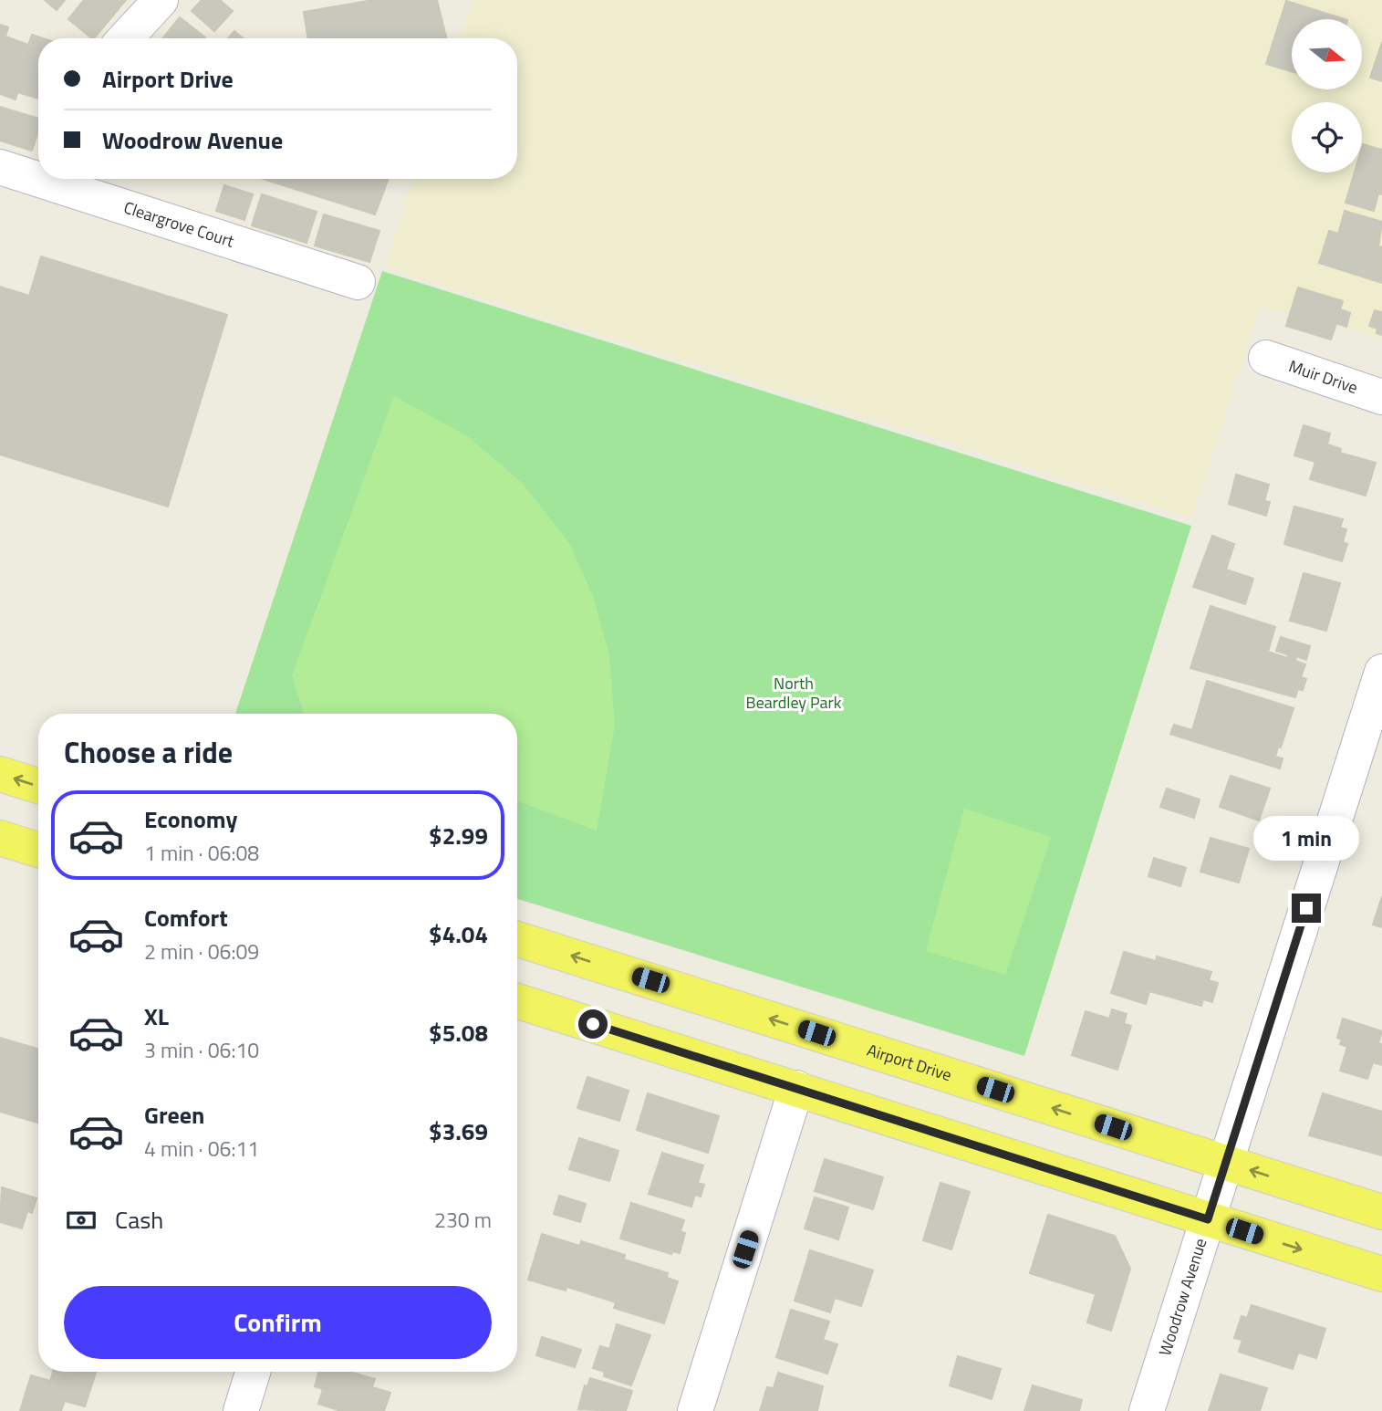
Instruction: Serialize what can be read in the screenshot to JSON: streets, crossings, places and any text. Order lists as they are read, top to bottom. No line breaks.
{"streets":{"main road":["Airport Drive"],"street":["Cleargrove Court","Muir Drive","Woodrow Avenue"]},"crossings":[["Airport Drive","Woodrow Avenue"]],"parks":["North Beardley Park"],"north":"right","page":{"banner":["Airport Drive","Woodrow Avenue"],"heading":"Choose a ride","list":[{"name":"Economy","note":"1 min · 06:08","value":"$2.99"},{"name":"Comfort","note":"2 min · 06:09","value":"$4.04"},{"name":"XL","note":"3 min · 06:10","value":"$5.08"},{"name":"Green","note":"4 min · 06:11","value":"$3.69"}],"bubble":"1 min","pay":["Cash","230 m"],"buttons":"Confirm"}}
